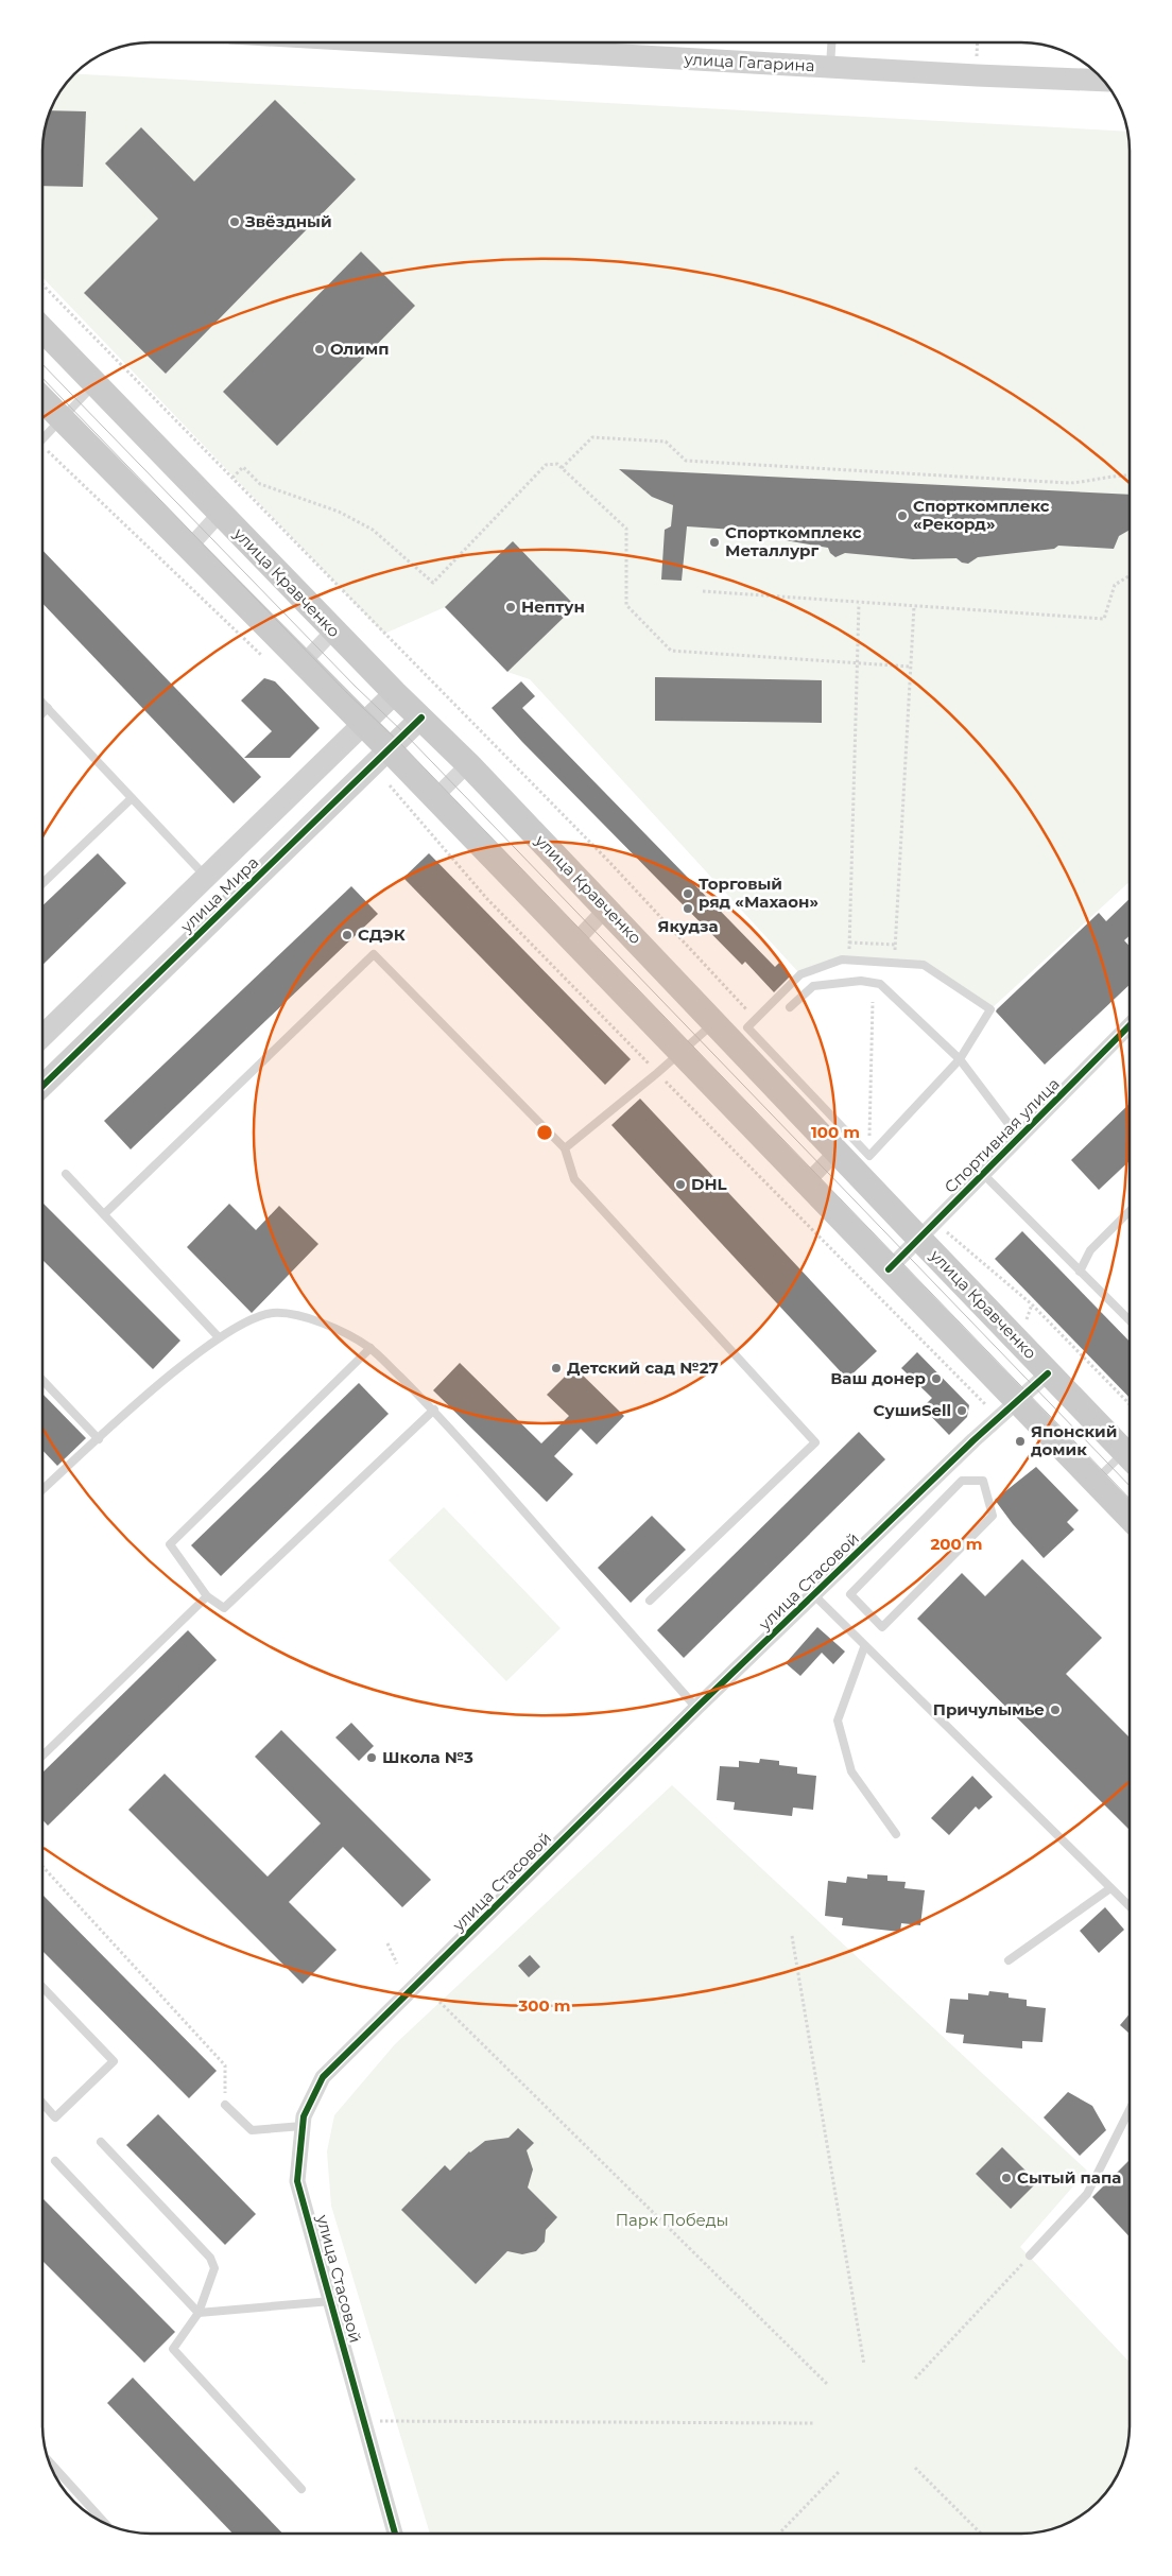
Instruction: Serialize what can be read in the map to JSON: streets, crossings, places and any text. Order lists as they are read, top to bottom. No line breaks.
{"streets":{"main road":["улица Кравченко"],"street":["улица Гагарина","улица Мира","Спортивная улица","улица Стасовой"]},"crossings":[["улица Кравченко","улица Мира"],["улица Кравченко","Спортивная улица"],["улица Кравченко","улица Стасовой"]],"parks":["Парк Победы"],"places":["Звёздный","Олимп","Спорткомплекс «Рекорд»","Спорткомплекс Металлург","Нептун","Торговый ряд «Махаон»","Якудза","СДЭК","DHL","Детский сад №27","Ваш донер","СушиSell","Японский домик","Причулымье","Школа №3","Сытый папа"],"rings":["100 m","200 m","300 m"]}
